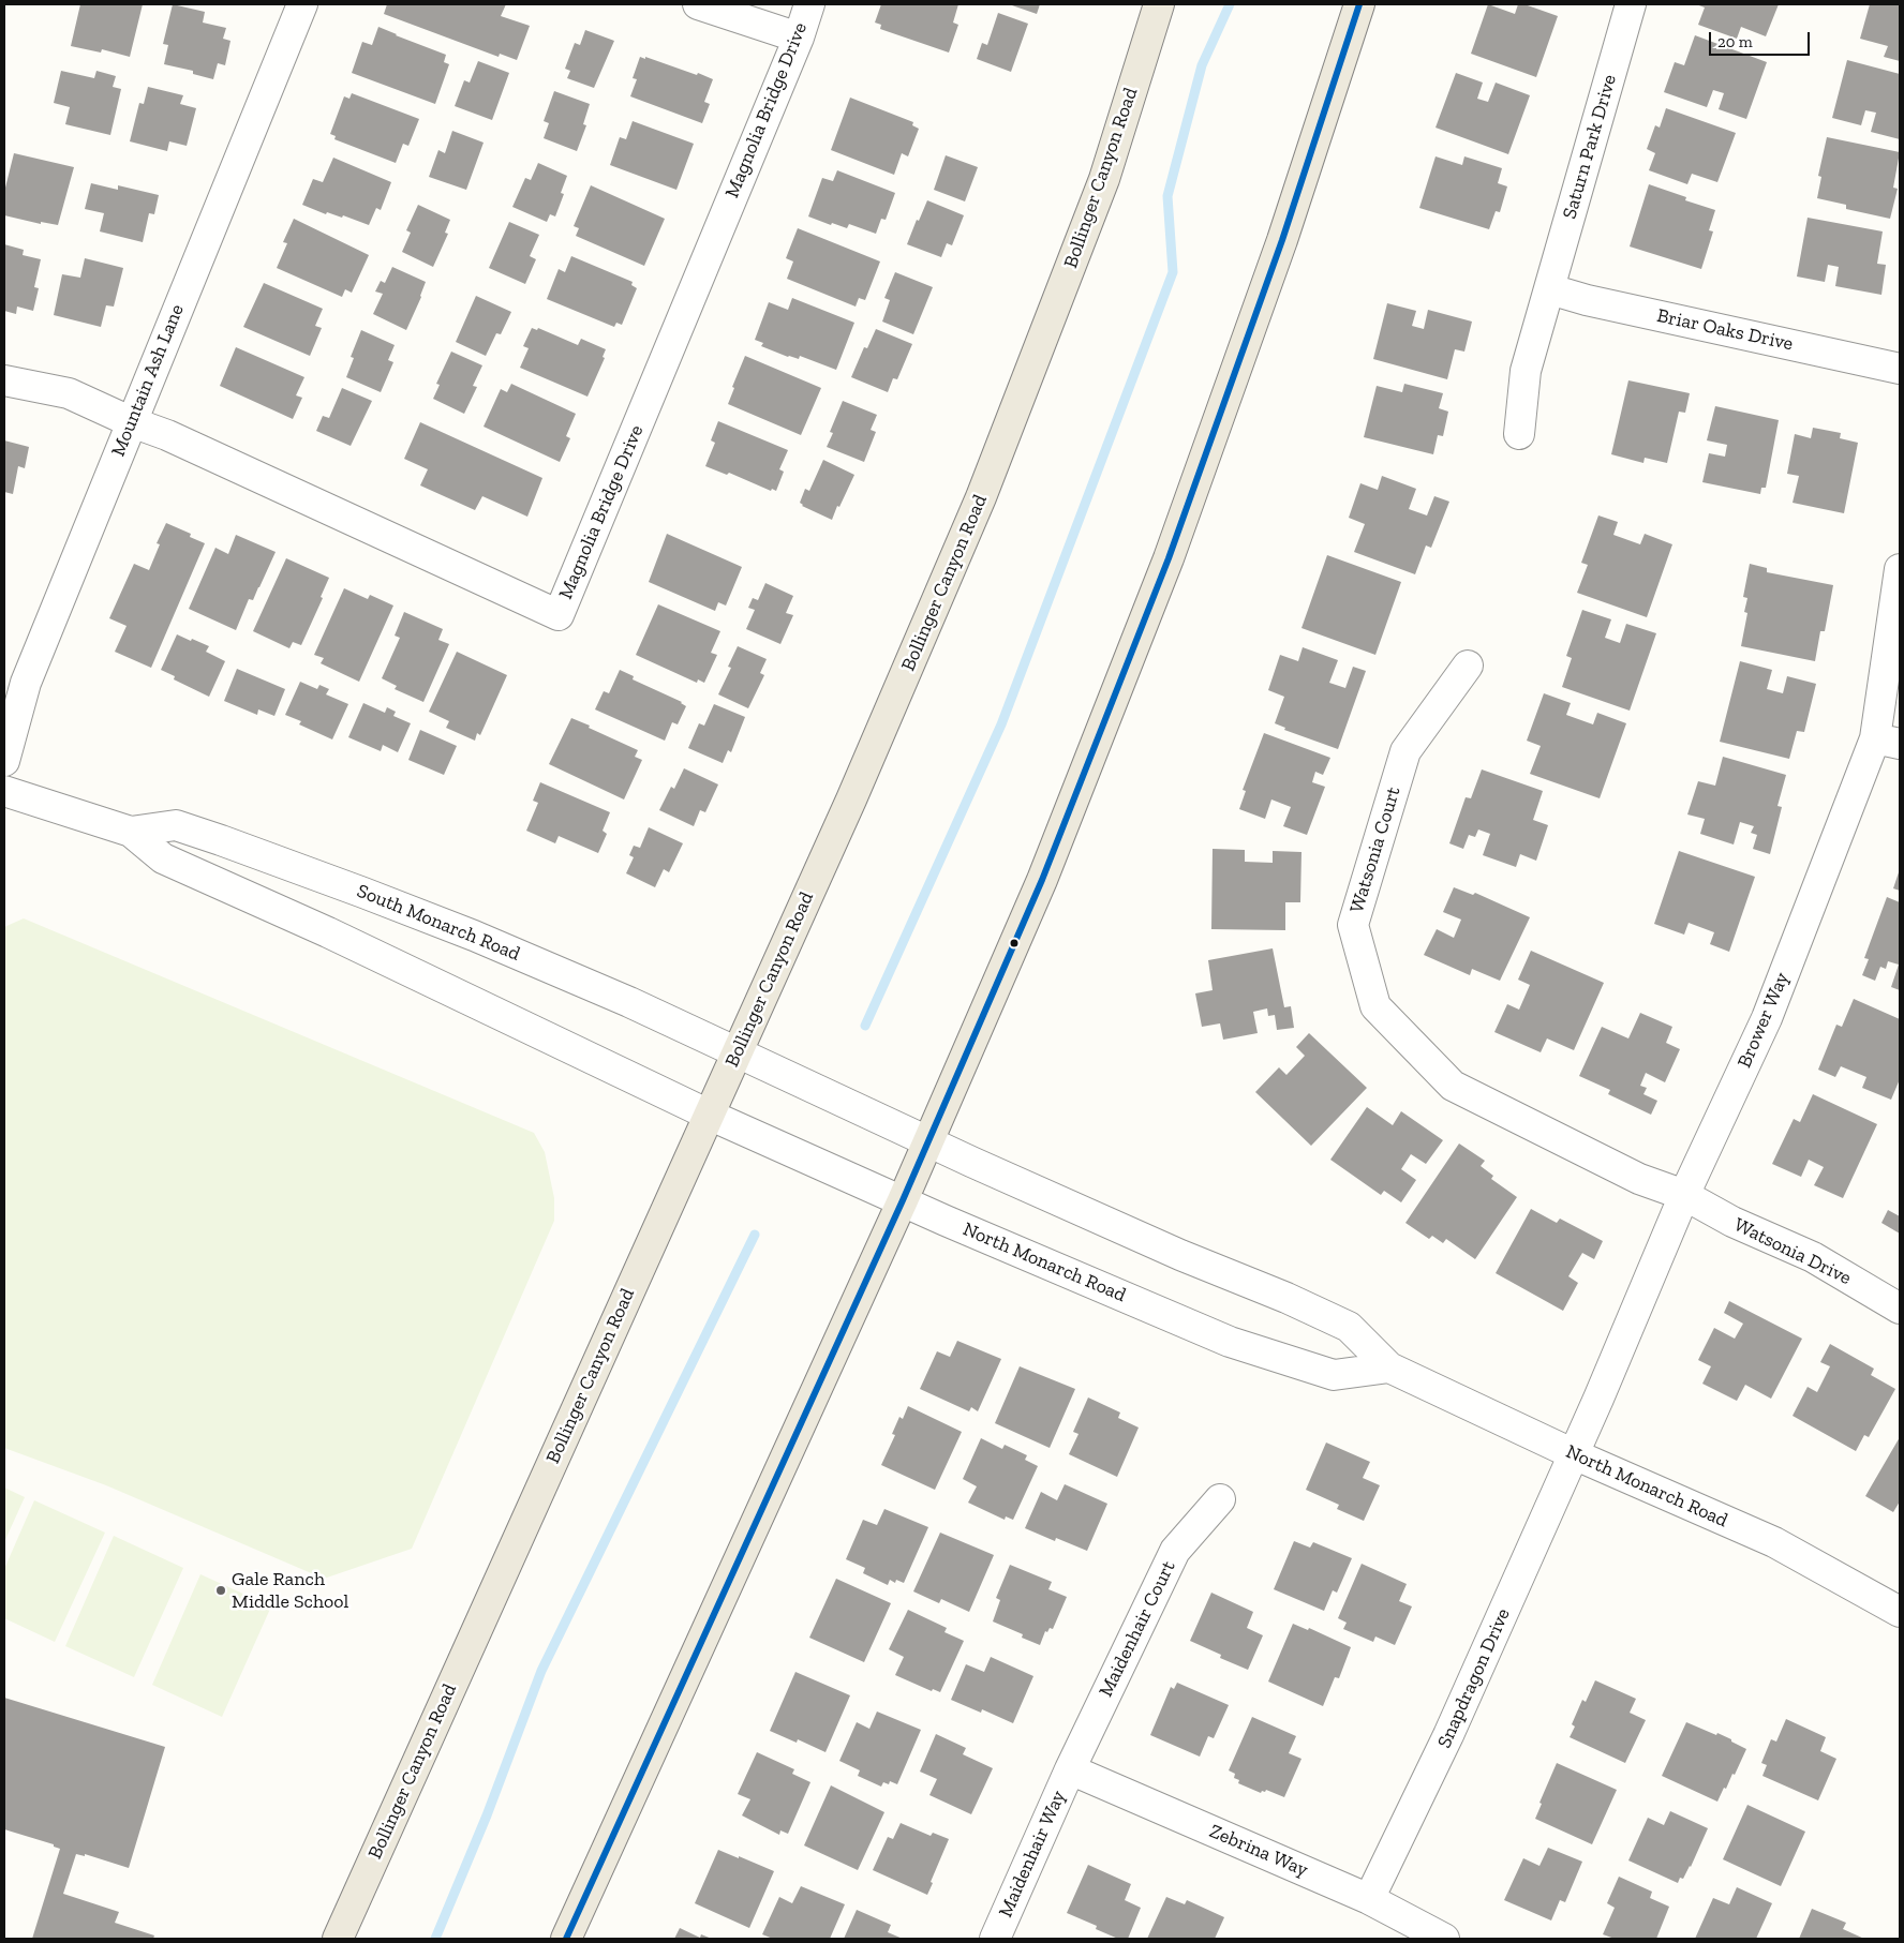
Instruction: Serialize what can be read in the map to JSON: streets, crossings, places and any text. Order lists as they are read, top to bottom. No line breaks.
{"streets":{"main road":["Bollinger Canyon Road"],"street":["Magnolia Bridge Drive","Saturn Park Drive","Briar Oaks Drive","Mountain Ash Lane","Watsonia Court","South Monarch Road","Brower Way","Watsonia Drive","North Monarch Road","Maidenhair Court","Snapdragon Drive","Zebrina Way","Maidenhair Way"]},"crossings":[["Magnolia Bridge Drive","Mountain Ash Lane"],["Saturn Park Drive","Briar Oaks Drive"],["Bollinger Canyon Road","South Monarch Road"],["Bollinger Canyon Road","North Monarch Road"],["Watsonia Court","Brower Way"],["Watsonia Court","Watsonia Drive"],["South Monarch Road","North Monarch Road"],["Brower Way","Watsonia Drive"],["Brower Way","North Monarch Road"],["Brower Way","Snapdragon Drive"],["North Monarch Road","Snapdragon Drive"],["Maidenhair Court","Zebrina Way"],["Maidenhair Court","Maidenhair Way"],["Snapdragon Drive","Zebrina Way"],["Zebrina Way","Maidenhair Way"]],"places":["Gale Ranch Middle School"],"scale_bar":"20 m"}
